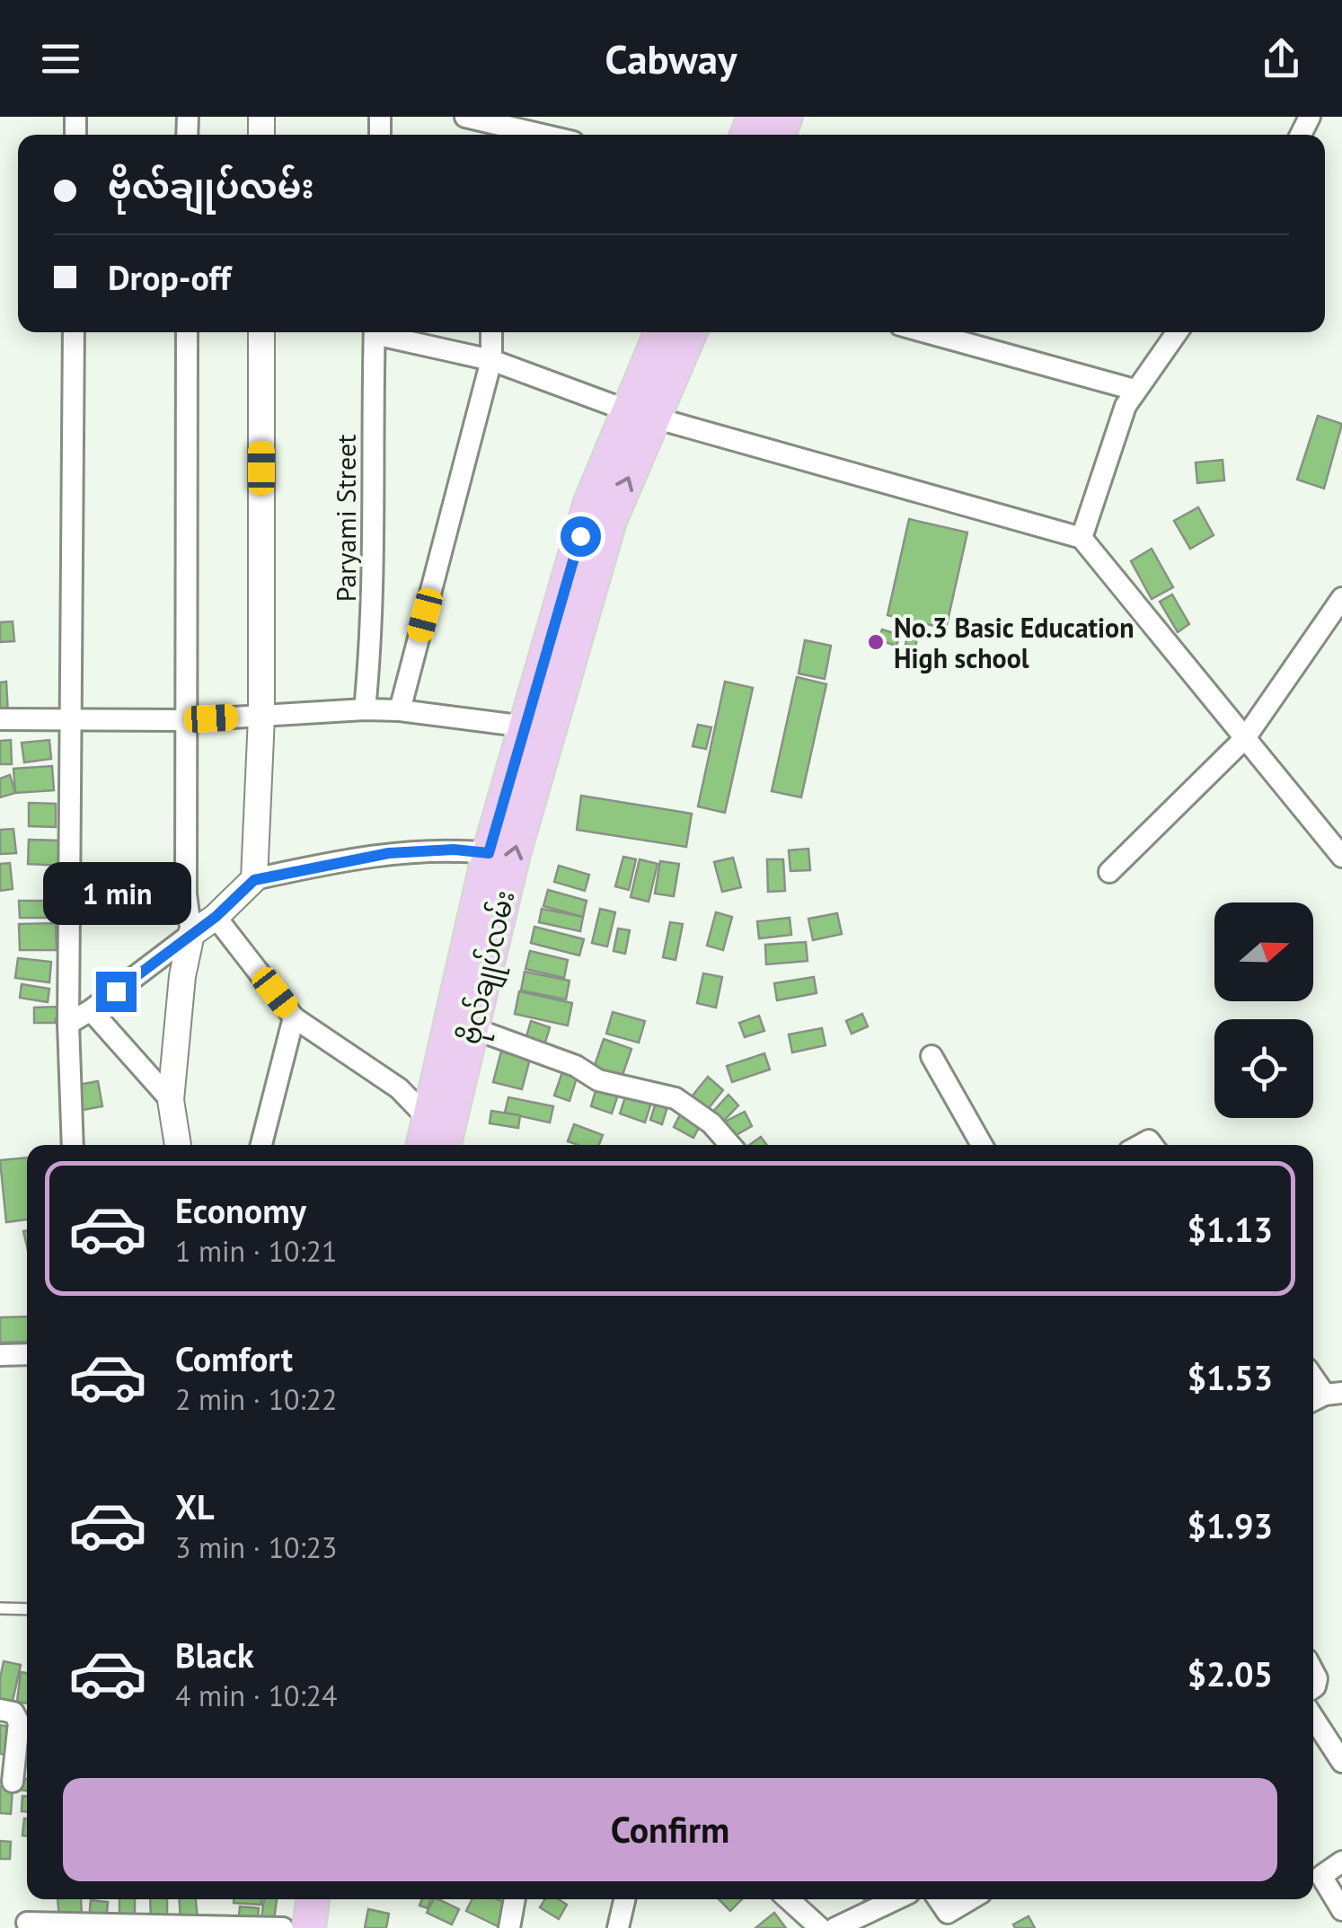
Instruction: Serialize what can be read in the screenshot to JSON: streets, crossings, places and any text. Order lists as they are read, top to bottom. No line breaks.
{"streets":{"main road":["ဗိုလ်ချုပ်လမ်း"],"street":["Paryami Street"]},"places":["No.3 Basic Education High school"],"north":"right","page":{"header":"Cabway","banner":["ဗိုလ်ချုပ်လမ်း","Drop-off"],"bubble":"1 min","list":[{"name":"Economy","note":"1 min · 10:21","value":"$1.13"},{"name":"Comfort","note":"2 min · 10:22","value":"$1.53"},{"name":"XL","note":"3 min · 10:23","value":"$1.93"},{"name":"Black","note":"4 min · 10:24","value":"$2.05"}],"buttons":"Confirm"}}
